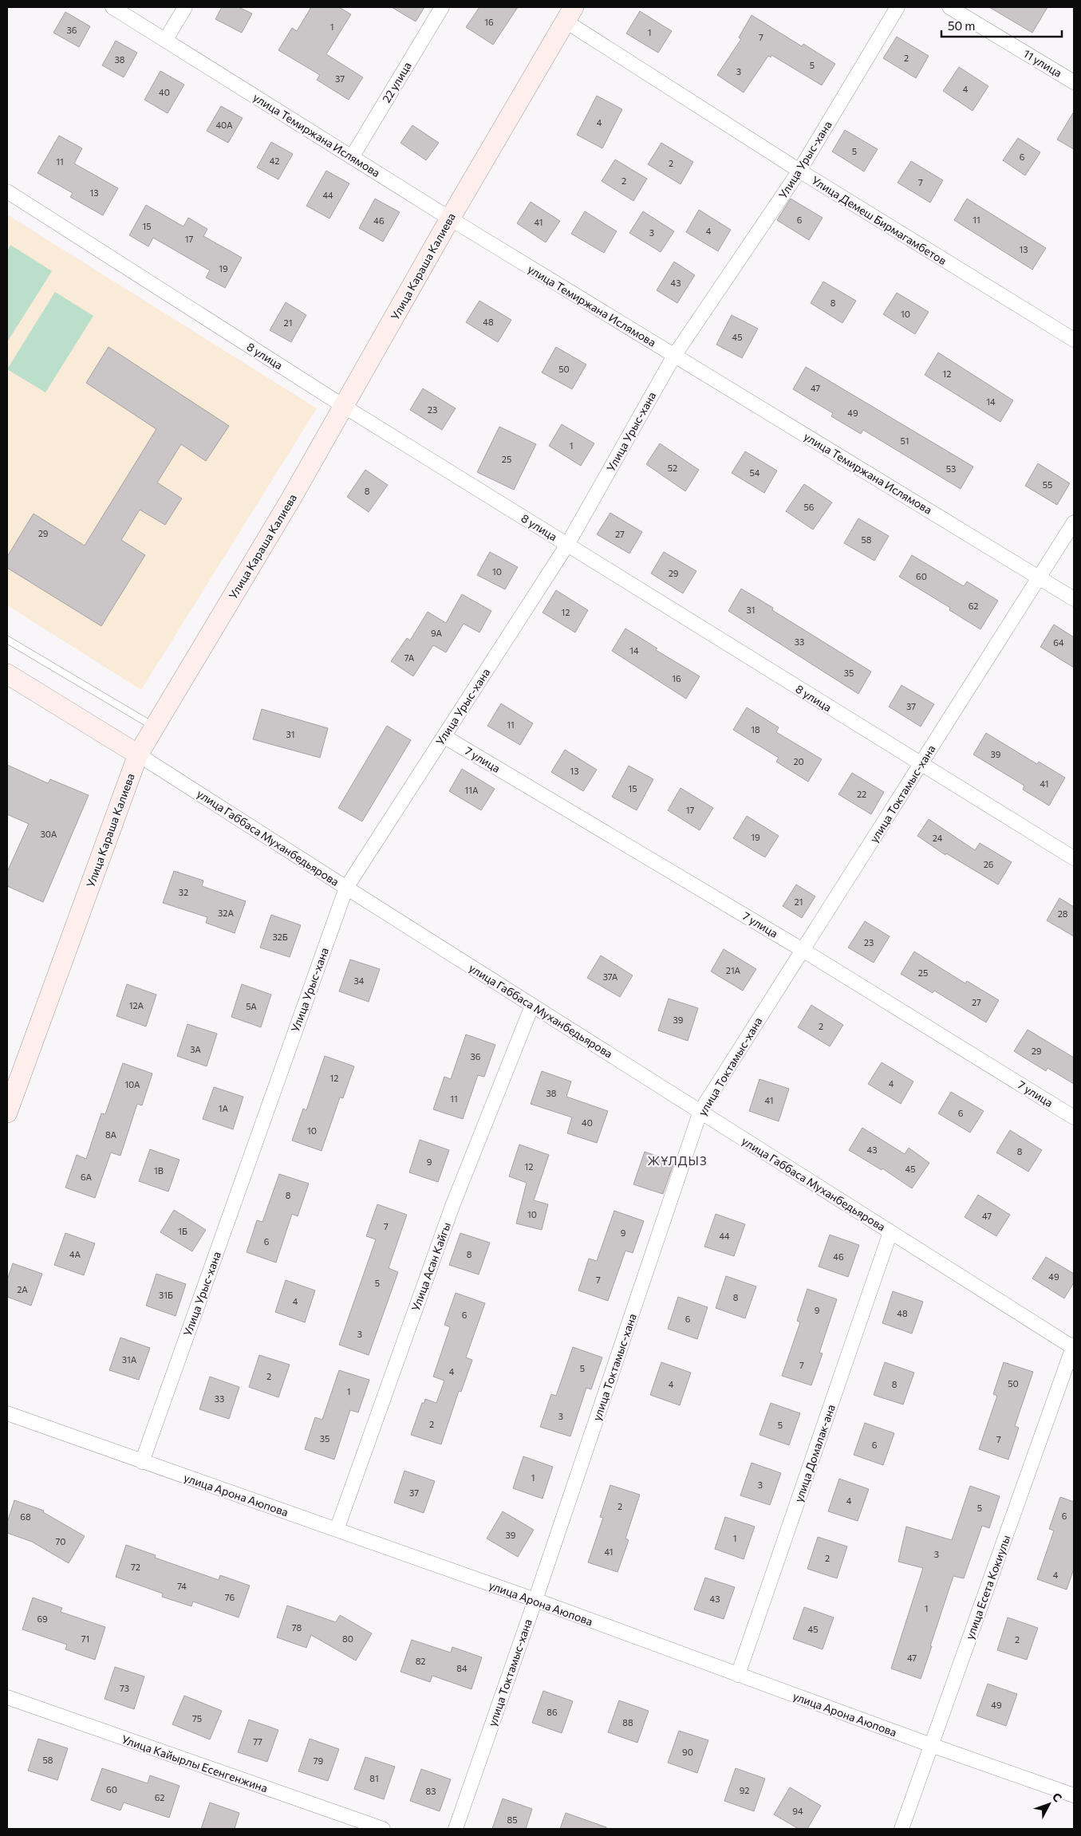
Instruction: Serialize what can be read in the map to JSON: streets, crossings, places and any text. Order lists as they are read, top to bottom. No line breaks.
{"streets":{"street":["11 улица","22 улица","улица Темиржана Ислямова","Улица Урыс-хана","Улица Демеш Бирмагамбетов","Улица Караша Калиева","8 улица","7 улица","улица Токтамыс-хана","улица Габбаса Муханбедьярова","Улица Асан Кайгы","улица Домалак-ана","улица Арона Аюпова","улица Есета Кокиулы","Улица Кайырлы Есенгенжина"]},"crossings":[["22 улица","улица Темиржана Ислямова"],["улица Темиржана Ислямова","Улица Урыс-хана"],["улица Темиржана Ислямова","Улица Караша Калиева"],["улица Темиржана Ислямова","улица Токтамыс-хана"],["Улица Урыс-хана","Улица Демеш Бирмагамбетов"],["Улица Урыс-хана","8 улица"],["Улица Урыс-хана","7 улица"],["Улица Урыс-хана","улица Габбаса Муханбедьярова"],["Улица Урыс-хана","улица Арона Аюпова"],["Улица Демеш Бирмагамбетов","Улица Караша Калиева"],["Улица Караша Калиева","8 улица"],["Улица Караша Калиева","улица Габбаса Муханбедьярова"],["8 улица","улица Токтамыс-хана"],["7 улица","улица Токтамыс-хана"],["улица Токтамыс-хана","улица Габбаса Муханбедьярова"],["улица Токтамыс-хана","улица Арона Аюпова"],["улица Габбаса Муханбедьярова","Улица Асан Кайгы"],["улица Габбаса Муханбедьярова","улица Домалак-ана"],["улица Габбаса Муханбедьярова","улица Есета Кокиулы"],["Улица Асан Кайгы","улица Арона Аюпова"],["улица Домалак-ана","улица Арона Аюпова"],["улица Арона Аюпова","улица Есета Кокиулы"]],"districts":["ЖҰЛДЫЗ"],"house_numbers":["16","1","36","1","7","2","38","5","3","37","4","40","4","40А","5","6","42","11","2","2","7","13","44","6","11","46","41","15","4","3","17","13","19","43","8","10","48","21","45","50","12","47","14","23","49","51","1","25","52","53","54","55","8","56","29","27","58","10","29","60","62","31","12","9А","33","64","14","7А","35","16","37","11","18","31","39","20","13","41","15","11А","22","17","30А","19","24","26","32","21","32А","28","32Б","23","21А","25","37А","34","27","12А","5А","39","2","3А","29","36","12","4","10А","38","11","41","1А","6","40","10","8А","43","8","9","12","45","1В","6А","8","10","47","7","1Б","9","44","6","4А","8","46","49","7","5","2А","31Б","8","4","9","48","6","6","3","31А","7","5","4","2","50","4","8","1","33","3","2","5","35","7","6","1","3","37","4","2","5","6","68","39","1","70","41","3","2","72","4","74","76","43","1","69","78","45","71","80","2","47","82","84","73","49","86","75","88","77","90","58","79","81","60","92","83","62","94","85"],"scale_bar":"50 m","north":"top right"}
